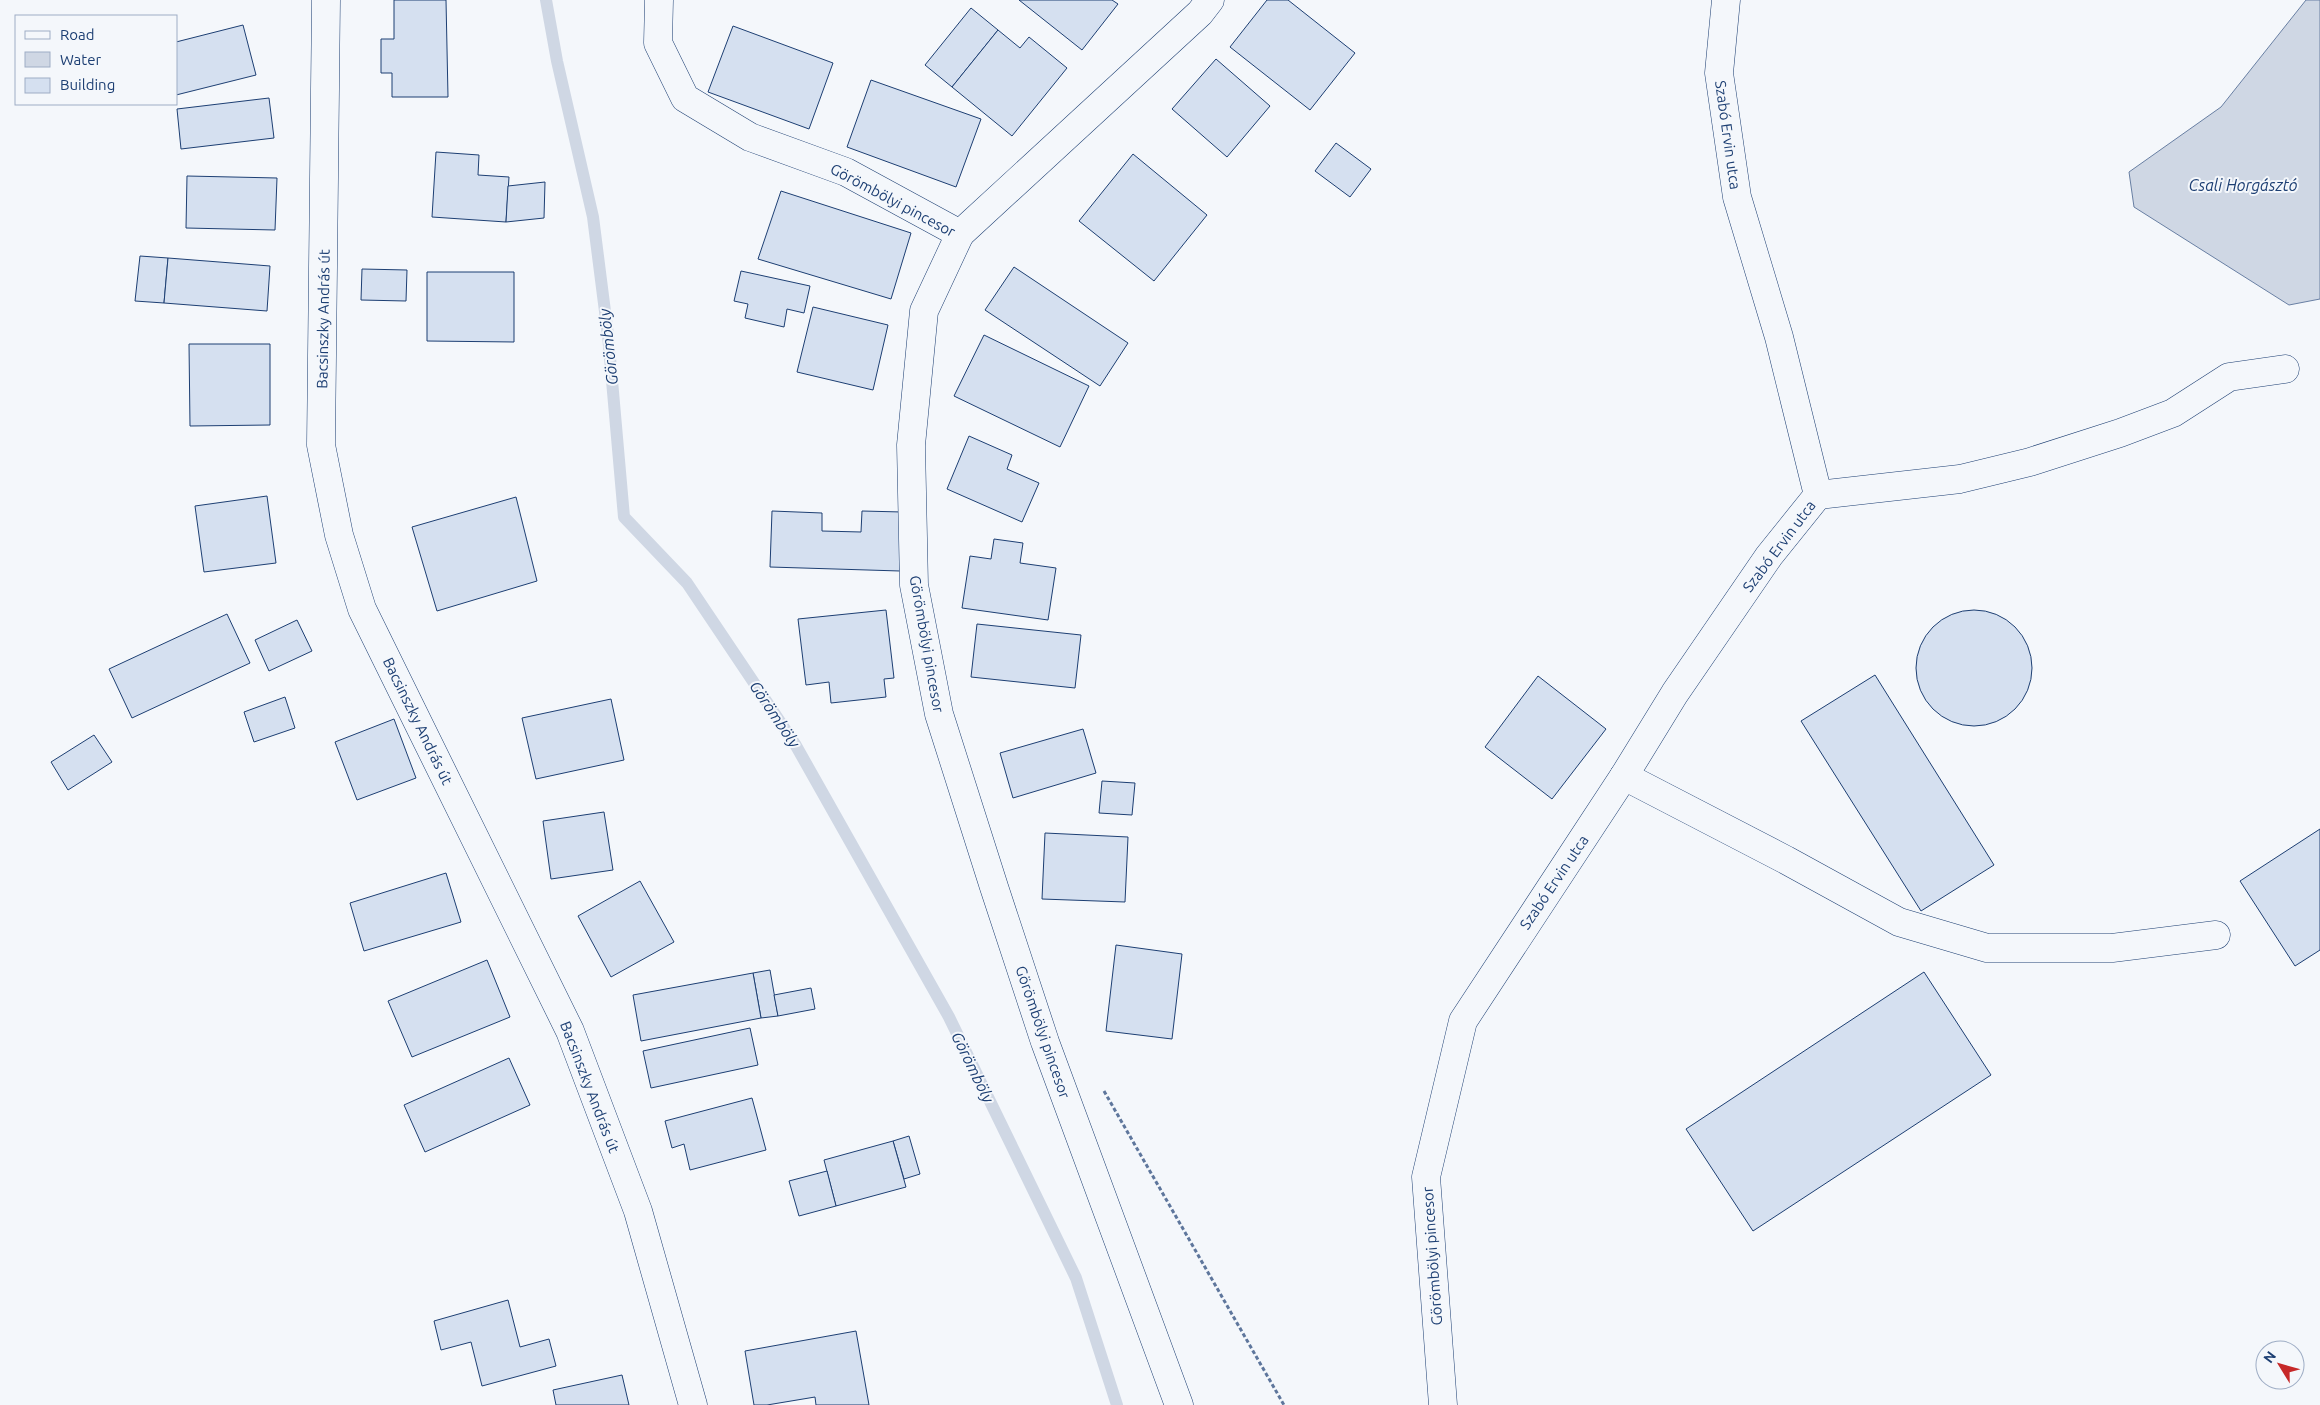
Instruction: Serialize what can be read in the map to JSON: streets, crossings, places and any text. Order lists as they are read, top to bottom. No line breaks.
{"streets":{"street":["Szabó Ervin utca","Görömbölyi pincesor","Bacsinszky András út"]},"crossings":[["Szabó Ervin utca","Görömbölyi pincesor"]],"water":["Csali Horgásztó","Görömböly"],"legend":["Road","Water","Building"],"north":"top left"}
